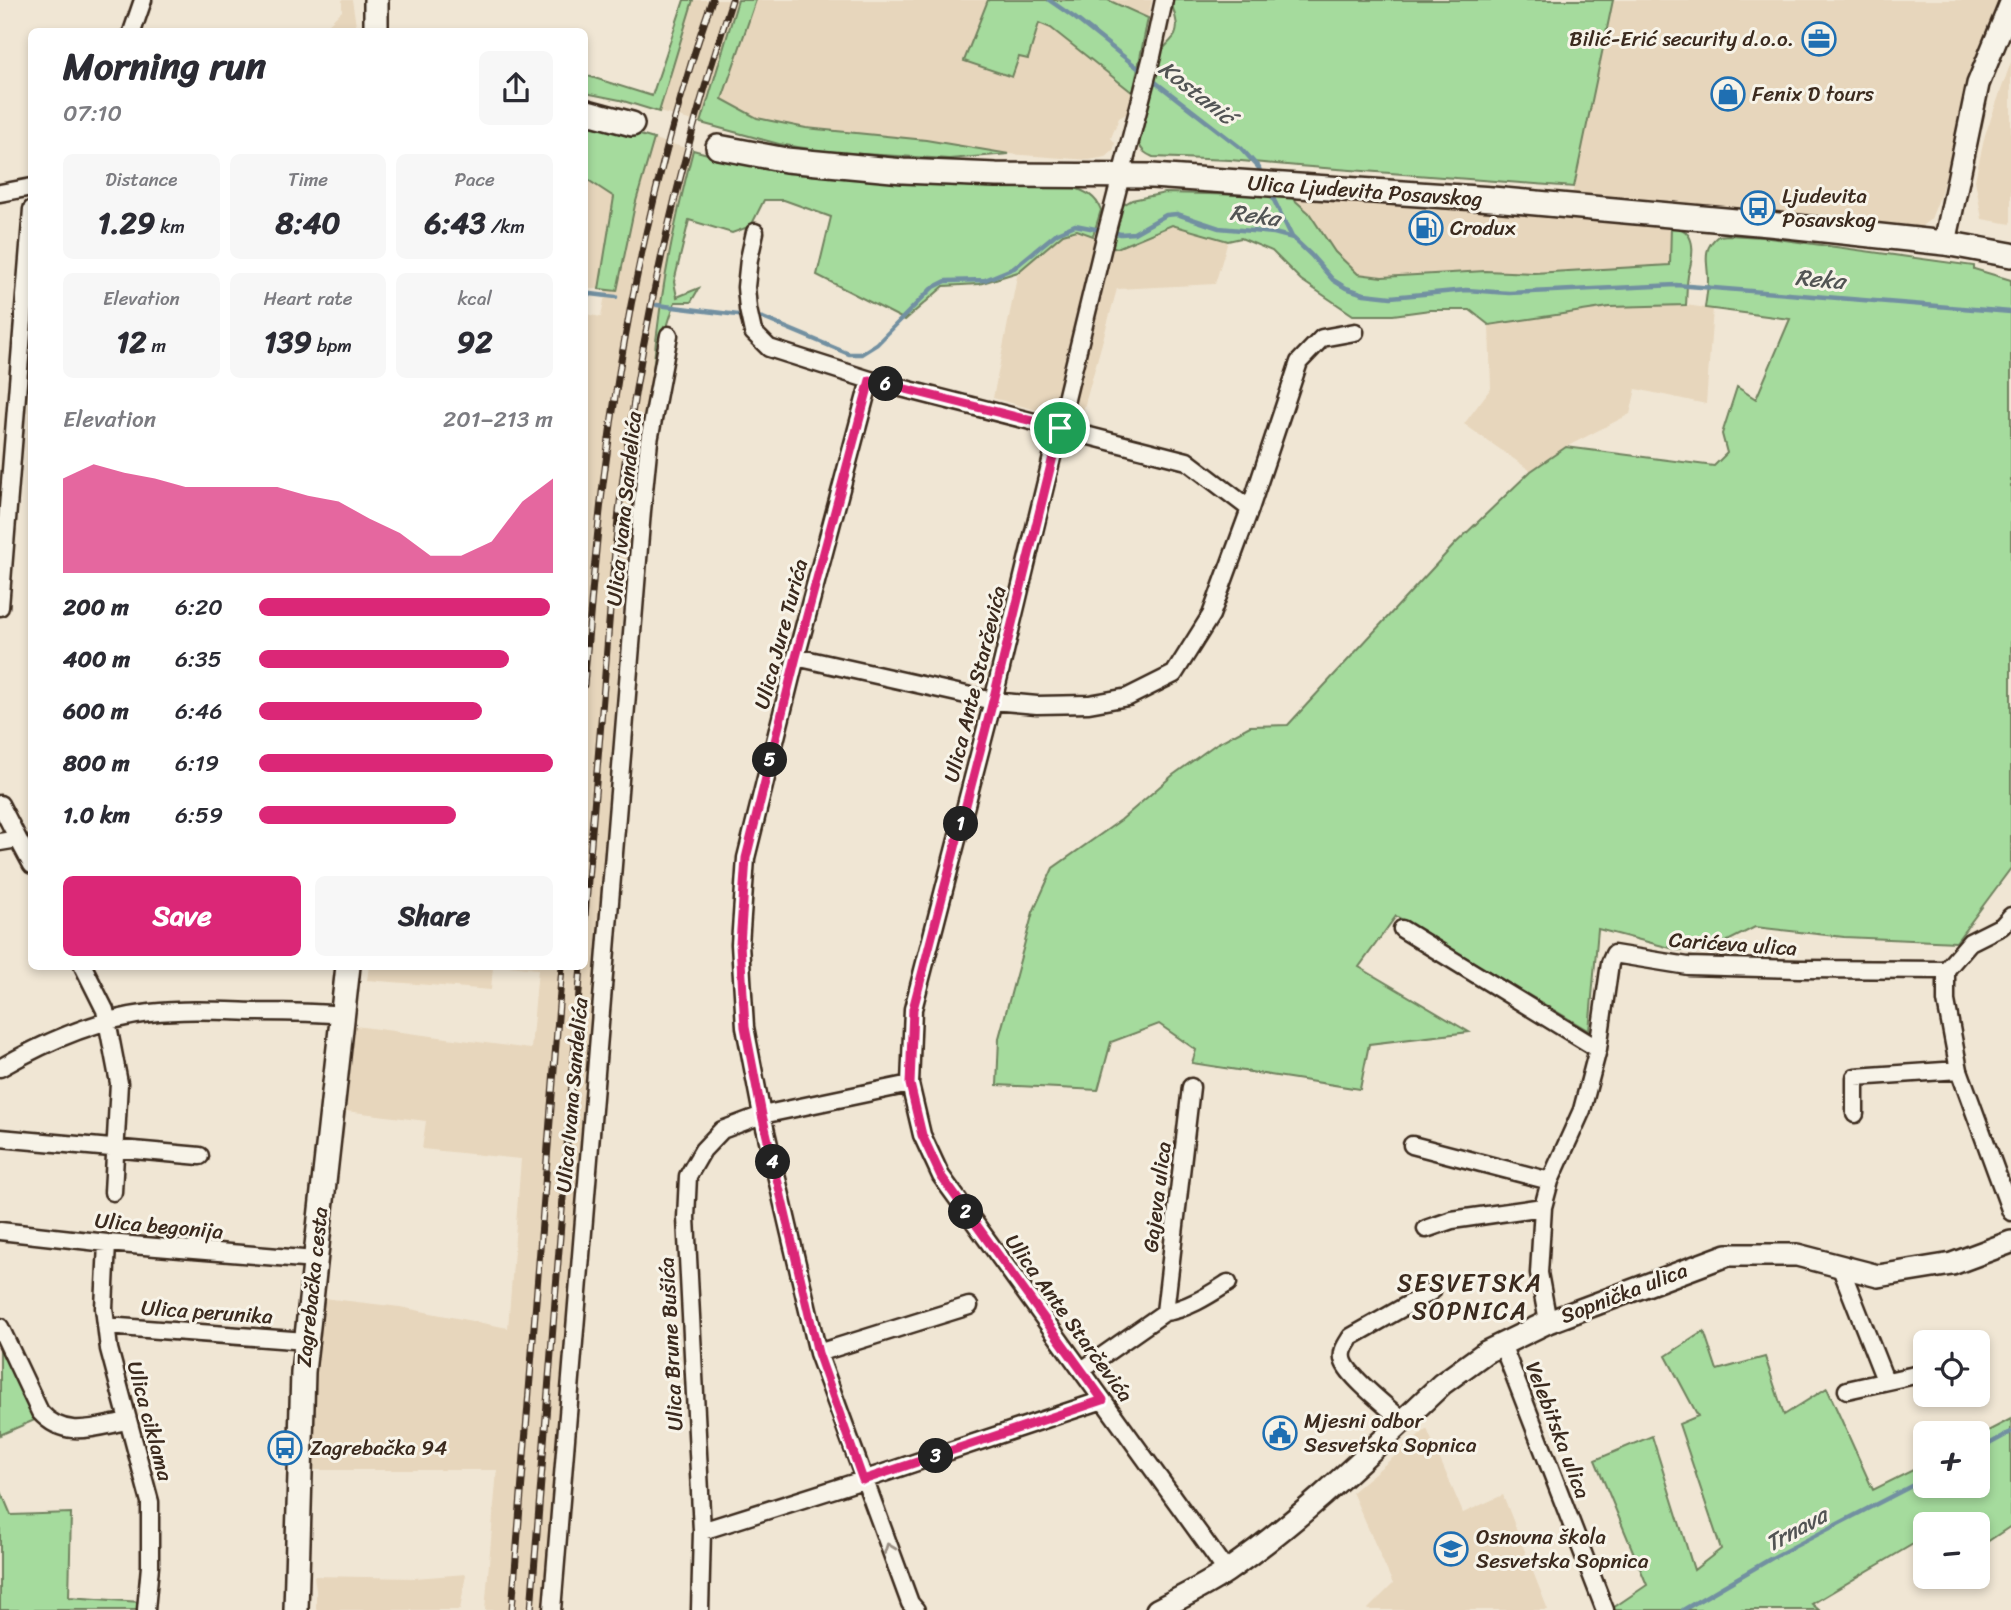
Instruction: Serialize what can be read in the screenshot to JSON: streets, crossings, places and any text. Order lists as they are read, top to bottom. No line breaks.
{"streets":{"main road":["Ulica Ljudevita Posavskog","Zagrebačka cesta"],"street":["Ulica Ivana Sandelića","Ulica Jure Turića","Ulica Ante Starčevića","Carićeva ulica","Gajeva ulica","Ulica begonija","Sopnička ulica","Ulica perunika","Ulica Brune Bušića","Ulica ciklama","Velebitska ulica"]},"crossings":[["Ulica Ljudevita Posavskog","Ulica Ante Starčevića"],["Ulica Jure Turića","Ulica Brune Bušića"],["Ulica Ante Starčevića","Sopnička ulica"],["Ulica Ante Starčevića","Ulica Brune Bušića"],["Carićeva ulica","Sopnička ulica"],["Ulica begonija","Zagrebačka cesta"],["Ulica begonija","Ulica ciklama"],["Zagrebačka cesta","Ulica perunika"],["Sopnička ulica","Velebitska ulica"],["Ulica perunika","Ulica ciklama"]],"districts":["SESVETSKA SOPNICA"],"water":["Kostanić","Reka","Trnava"],"places":{"office":["Bilić-Erić security d.o.o."],"shop":["Fenix D tours"],"bus stop":["Ljudevita Posavskog","Zagrebačka 94"],"fuel station":["Crodux"],"public building":["Mjesni odbor Sesvetska Sopnica"],"school or university":["Osnovna škola Sesvetska Sopnica"]},"page":{"heading":["Morning run","07:10"],"stats":[["Distance","1.29 km"],["Time","8:40"],["Pace","6:43 /km"],["Elevation","12 m"],["Heart rate","139 bpm"],["kcal","92"]],"pins":["6","5","1","4","2","3"],"chart":["Elevation","201–213 m"],"list":[{"name":"200 m","note":"6:20"},{"name":"400 m","note":"6:35"},{"name":"600 m","note":"6:46"},{"name":"800 m","note":"6:19"},{"name":"1.0 km","note":"6:59"}],"buttons":["Save","Share"],"map_buttons":["+","−"]}}
